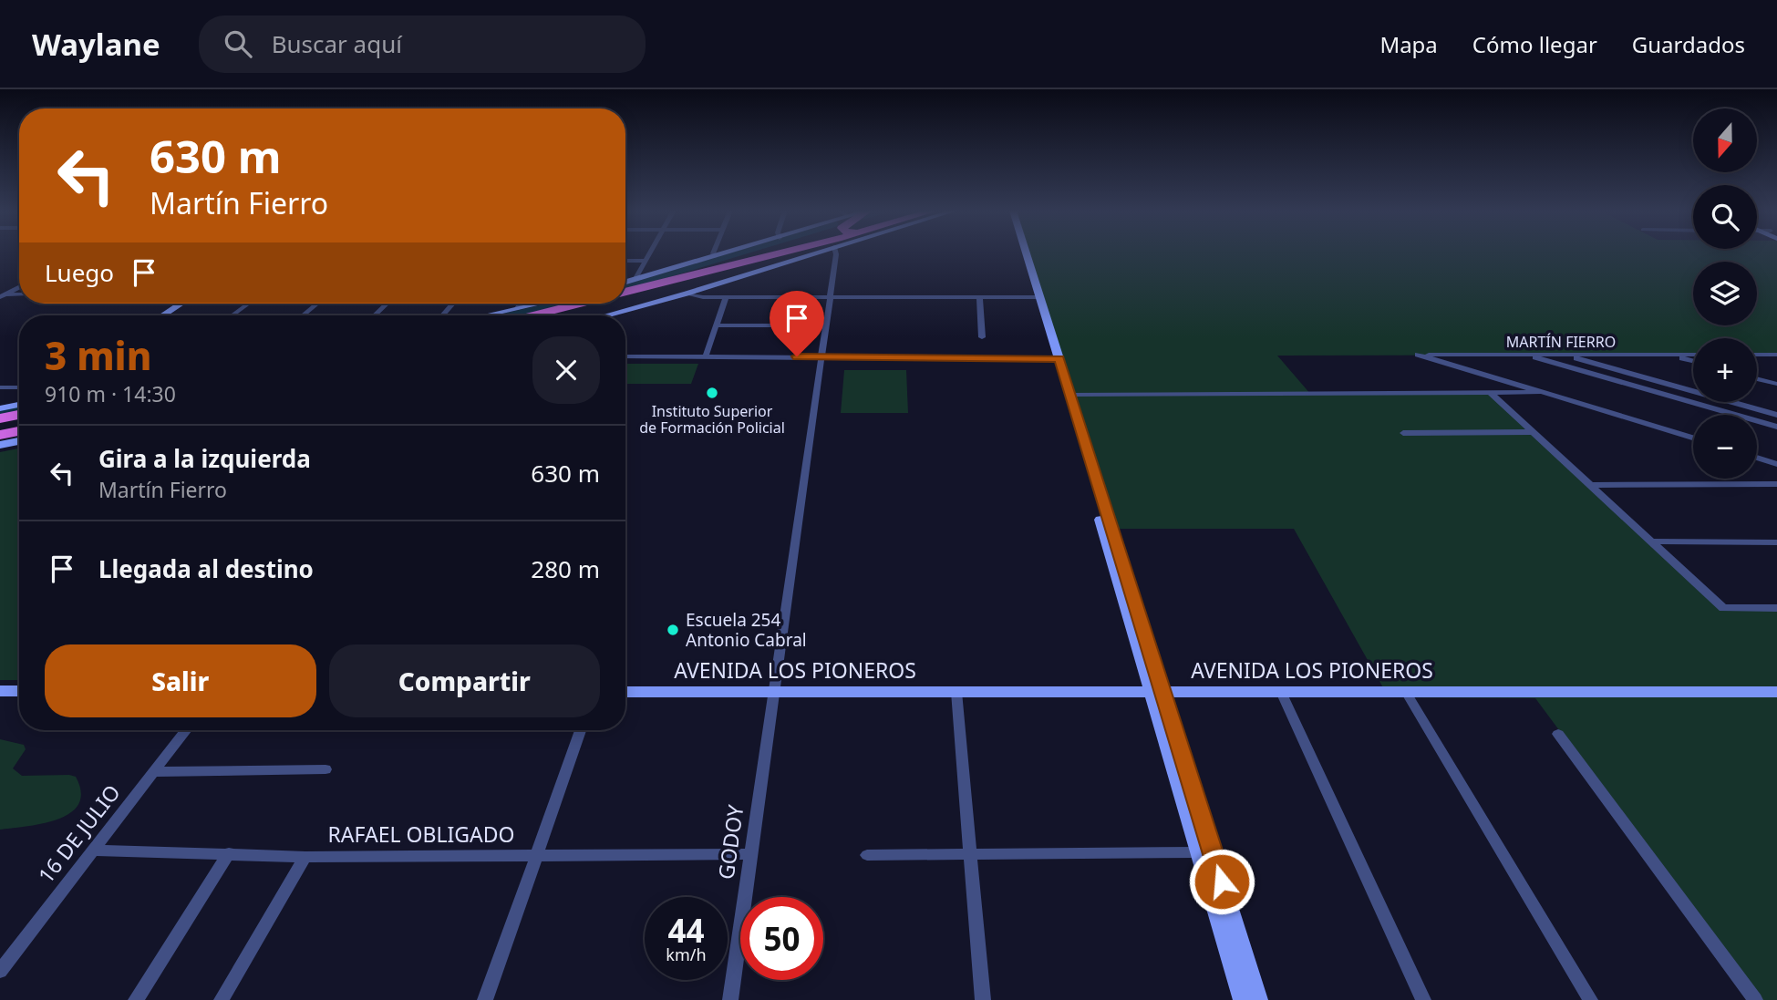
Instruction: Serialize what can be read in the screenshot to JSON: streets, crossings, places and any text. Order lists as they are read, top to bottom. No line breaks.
{"streets":{"main road":["AVENIDA LOS PIONEROS"],"street":["MARTÍN FIERRO","16 DE JULIO","RAFAEL OBLIGADO","GODOY"]},"crossings":[["AVENIDA LOS PIONEROS","GODOY"],["16 DE JULIO","RAFAEL OBLIGADO"],["RAFAEL OBLIGADO","GODOY"]],"places":["Instituto Superior de Formación Policial","Escuela 254 Antonio Cabral"],"north":"bottom","page":{"header":"Waylane","search":"Buscar aquí","nav":["Mapa","Cómo llegar","Guardados"],"map_buttons":["+","−"],"turn":["630 m","Martín Fierro"],"then":"Luego","heading":["3 min","910 m · 14:30"],"list":[{"name":"Gira a la izquierda","note":"Martín Fierro","value":"630 m"},{"name":"Llegada al destino","value":"280 m"}],"buttons":["Salir","Compartir"],"speed":"44 km/h","limit":"50"}}
